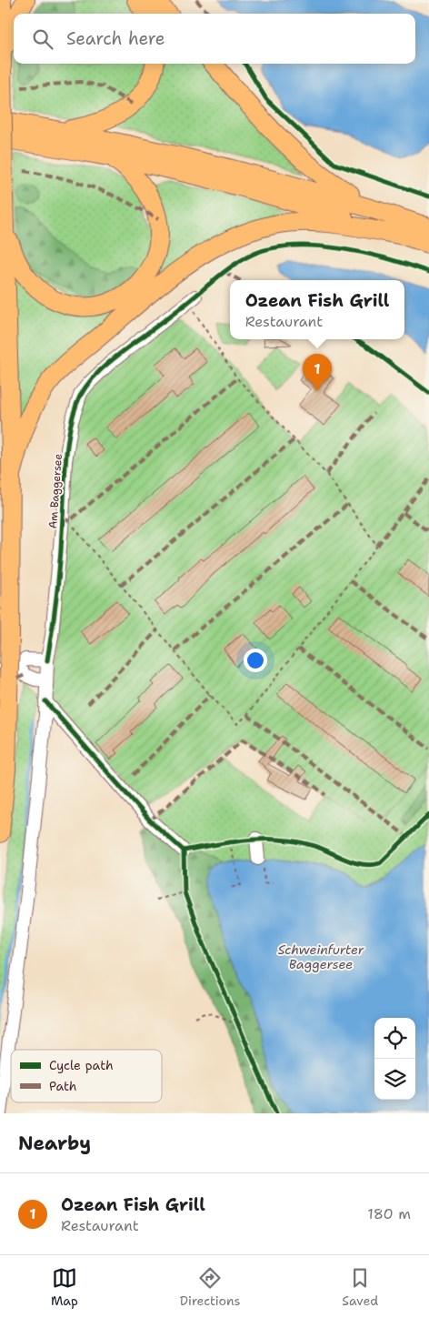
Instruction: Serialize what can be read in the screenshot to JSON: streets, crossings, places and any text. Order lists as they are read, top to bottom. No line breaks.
{"streets":{"street":["Am Baggersee"]},"water":["Schweinfurter Baggersee"],"legend":["Cycle path","Path"],"page":{"search":"Search here","popup":["Ozean Fish Grill","Restaurant"],"pins":"1","heading":"Nearby","list":[{"mark":"1","name":"Ozean Fish Grill","note":"Restaurant","value":"180 m"}],"nav":["Map","Directions","Saved"]}}
